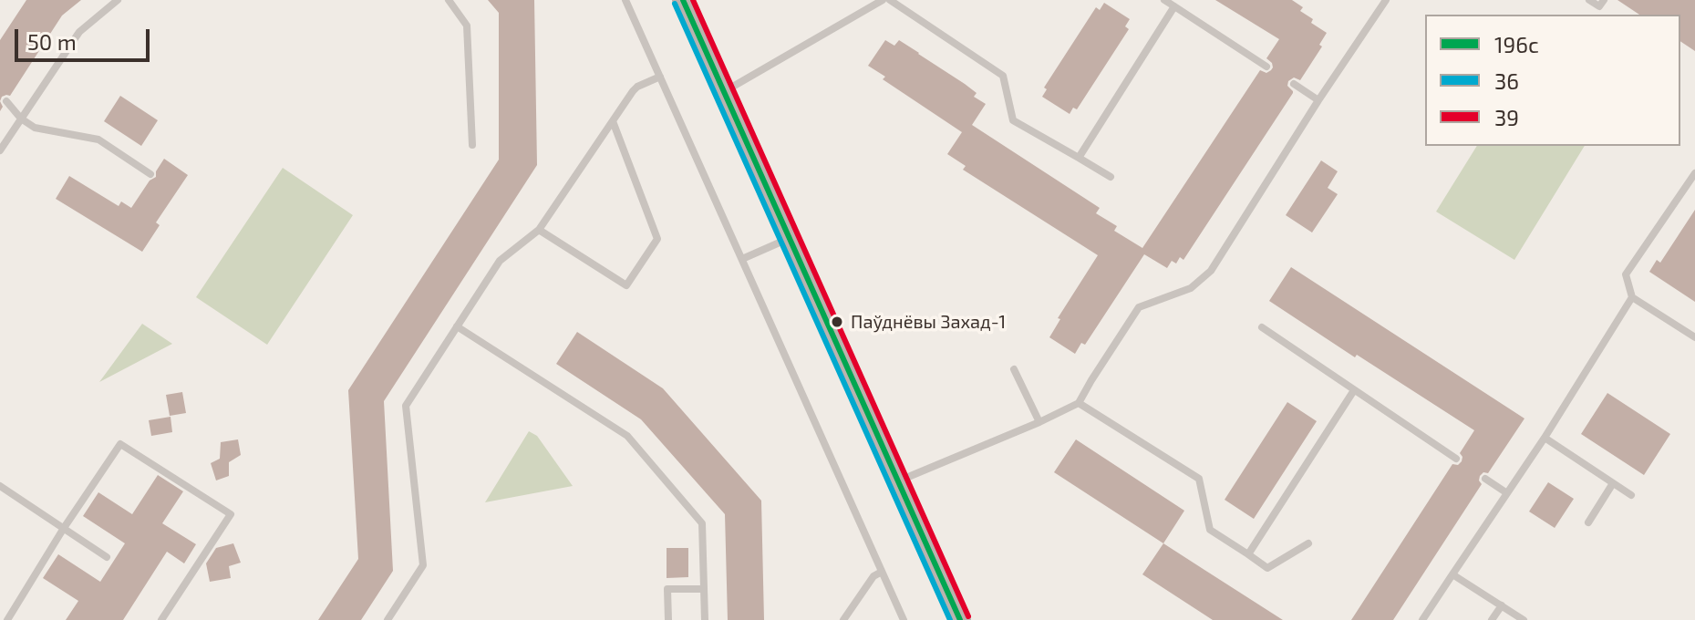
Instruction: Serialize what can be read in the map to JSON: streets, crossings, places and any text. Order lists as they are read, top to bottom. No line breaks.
{"places":["Паўднёвы Захад-1"],"lines":["transit line 196с","transit line 39","transit line 36"],"legend":["196с","36","39"],"scale_bar":"50 m"}
